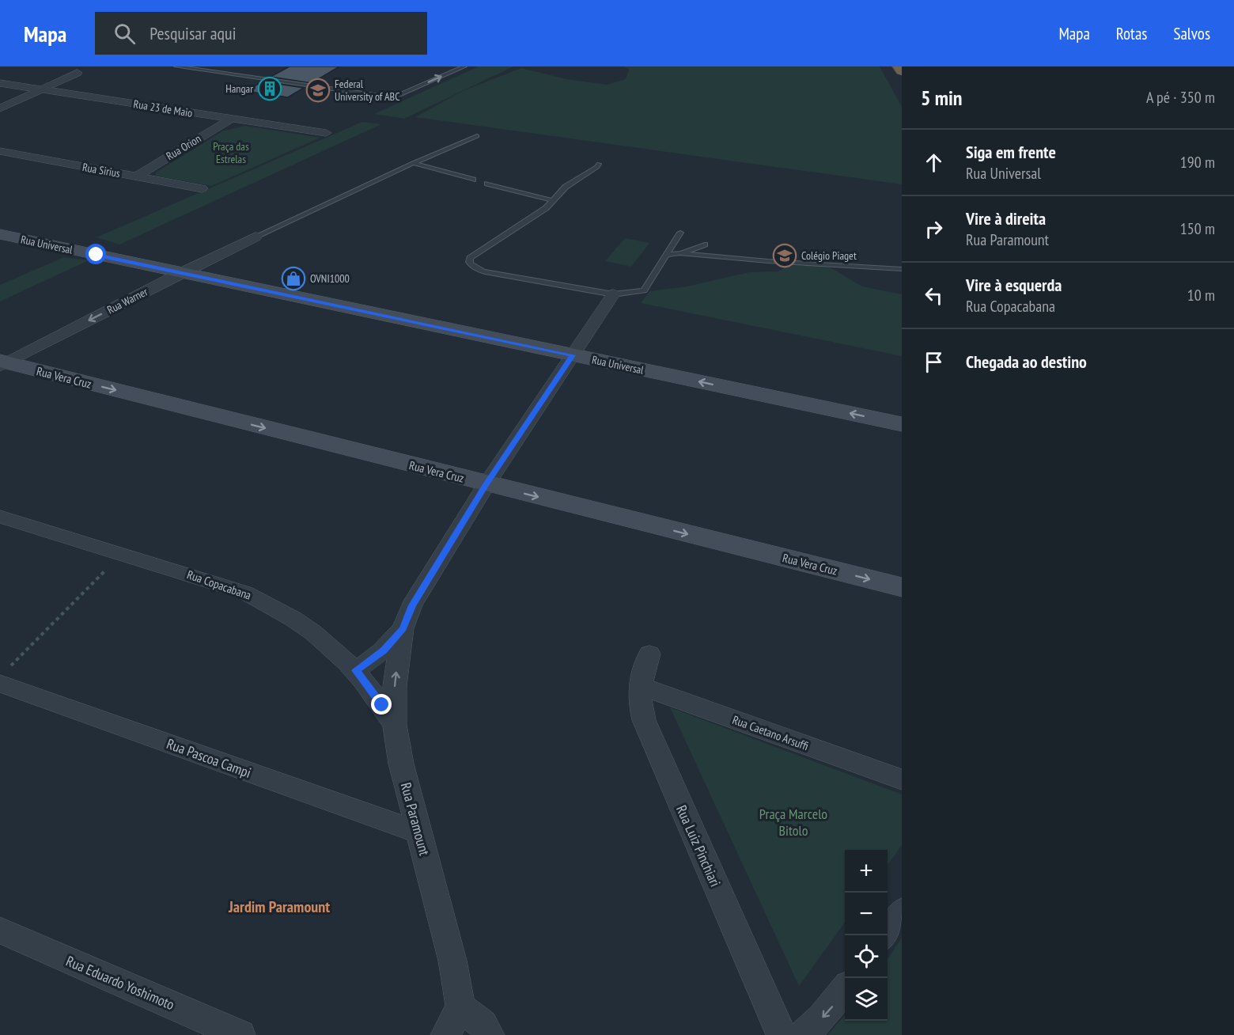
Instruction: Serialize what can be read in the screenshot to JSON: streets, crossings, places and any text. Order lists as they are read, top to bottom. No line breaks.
{"streets":{"street":["Rua 23 de Maio","Rua Orion","Rua Sirius","Rua Universal","Rua Warner","Rua Vera Cruz","Rua Copacabana","Rua Caetano Arsuffi","Rua Pascoa Campi","Rua Paramount","Rua Luiz Pinchiari","Rua Eduardo Yoshimoto"]},"crossings":[["Rua 23 de Maio","Rua Orion"],["Rua Orion","Rua Sirius"],["Rua Universal","Rua Warner"],["Rua Universal","Rua Paramount"],["Rua Warner","Rua Vera Cruz"],["Rua Vera Cruz","Rua Paramount"],["Rua Copacabana","Rua Paramount"],["Rua Caetano Arsuffi","Rua Luiz Pinchiari"],["Rua Pascoa Campi","Rua Paramount"]],"one_way":["Rua Universal","Rua Warner","Rua Vera Cruz"],"districts":["Jardim Paramount"],"parks":["Praça das Estrelas","Praça Marcelo Bitolo"],"places":{"building":["Hangar"],"school or university":["Federal University of ABC","Colégio Piaget"],"shop":["OVNI1000"]},"page":{"header":"Mapa","search":"Pesquisar aqui","nav":["Mapa","Rotas","Salvos"],"heading":["5 min","A pé · 350 m"],"list":[["Siga em frente","Rua Universal","190 m"],["Vire à direita","Rua Paramount","150 m"],["Vire à esquerda","Rua Copacabana","10 m"],"Chegada ao destino"],"map_buttons":["+","−"]}}
